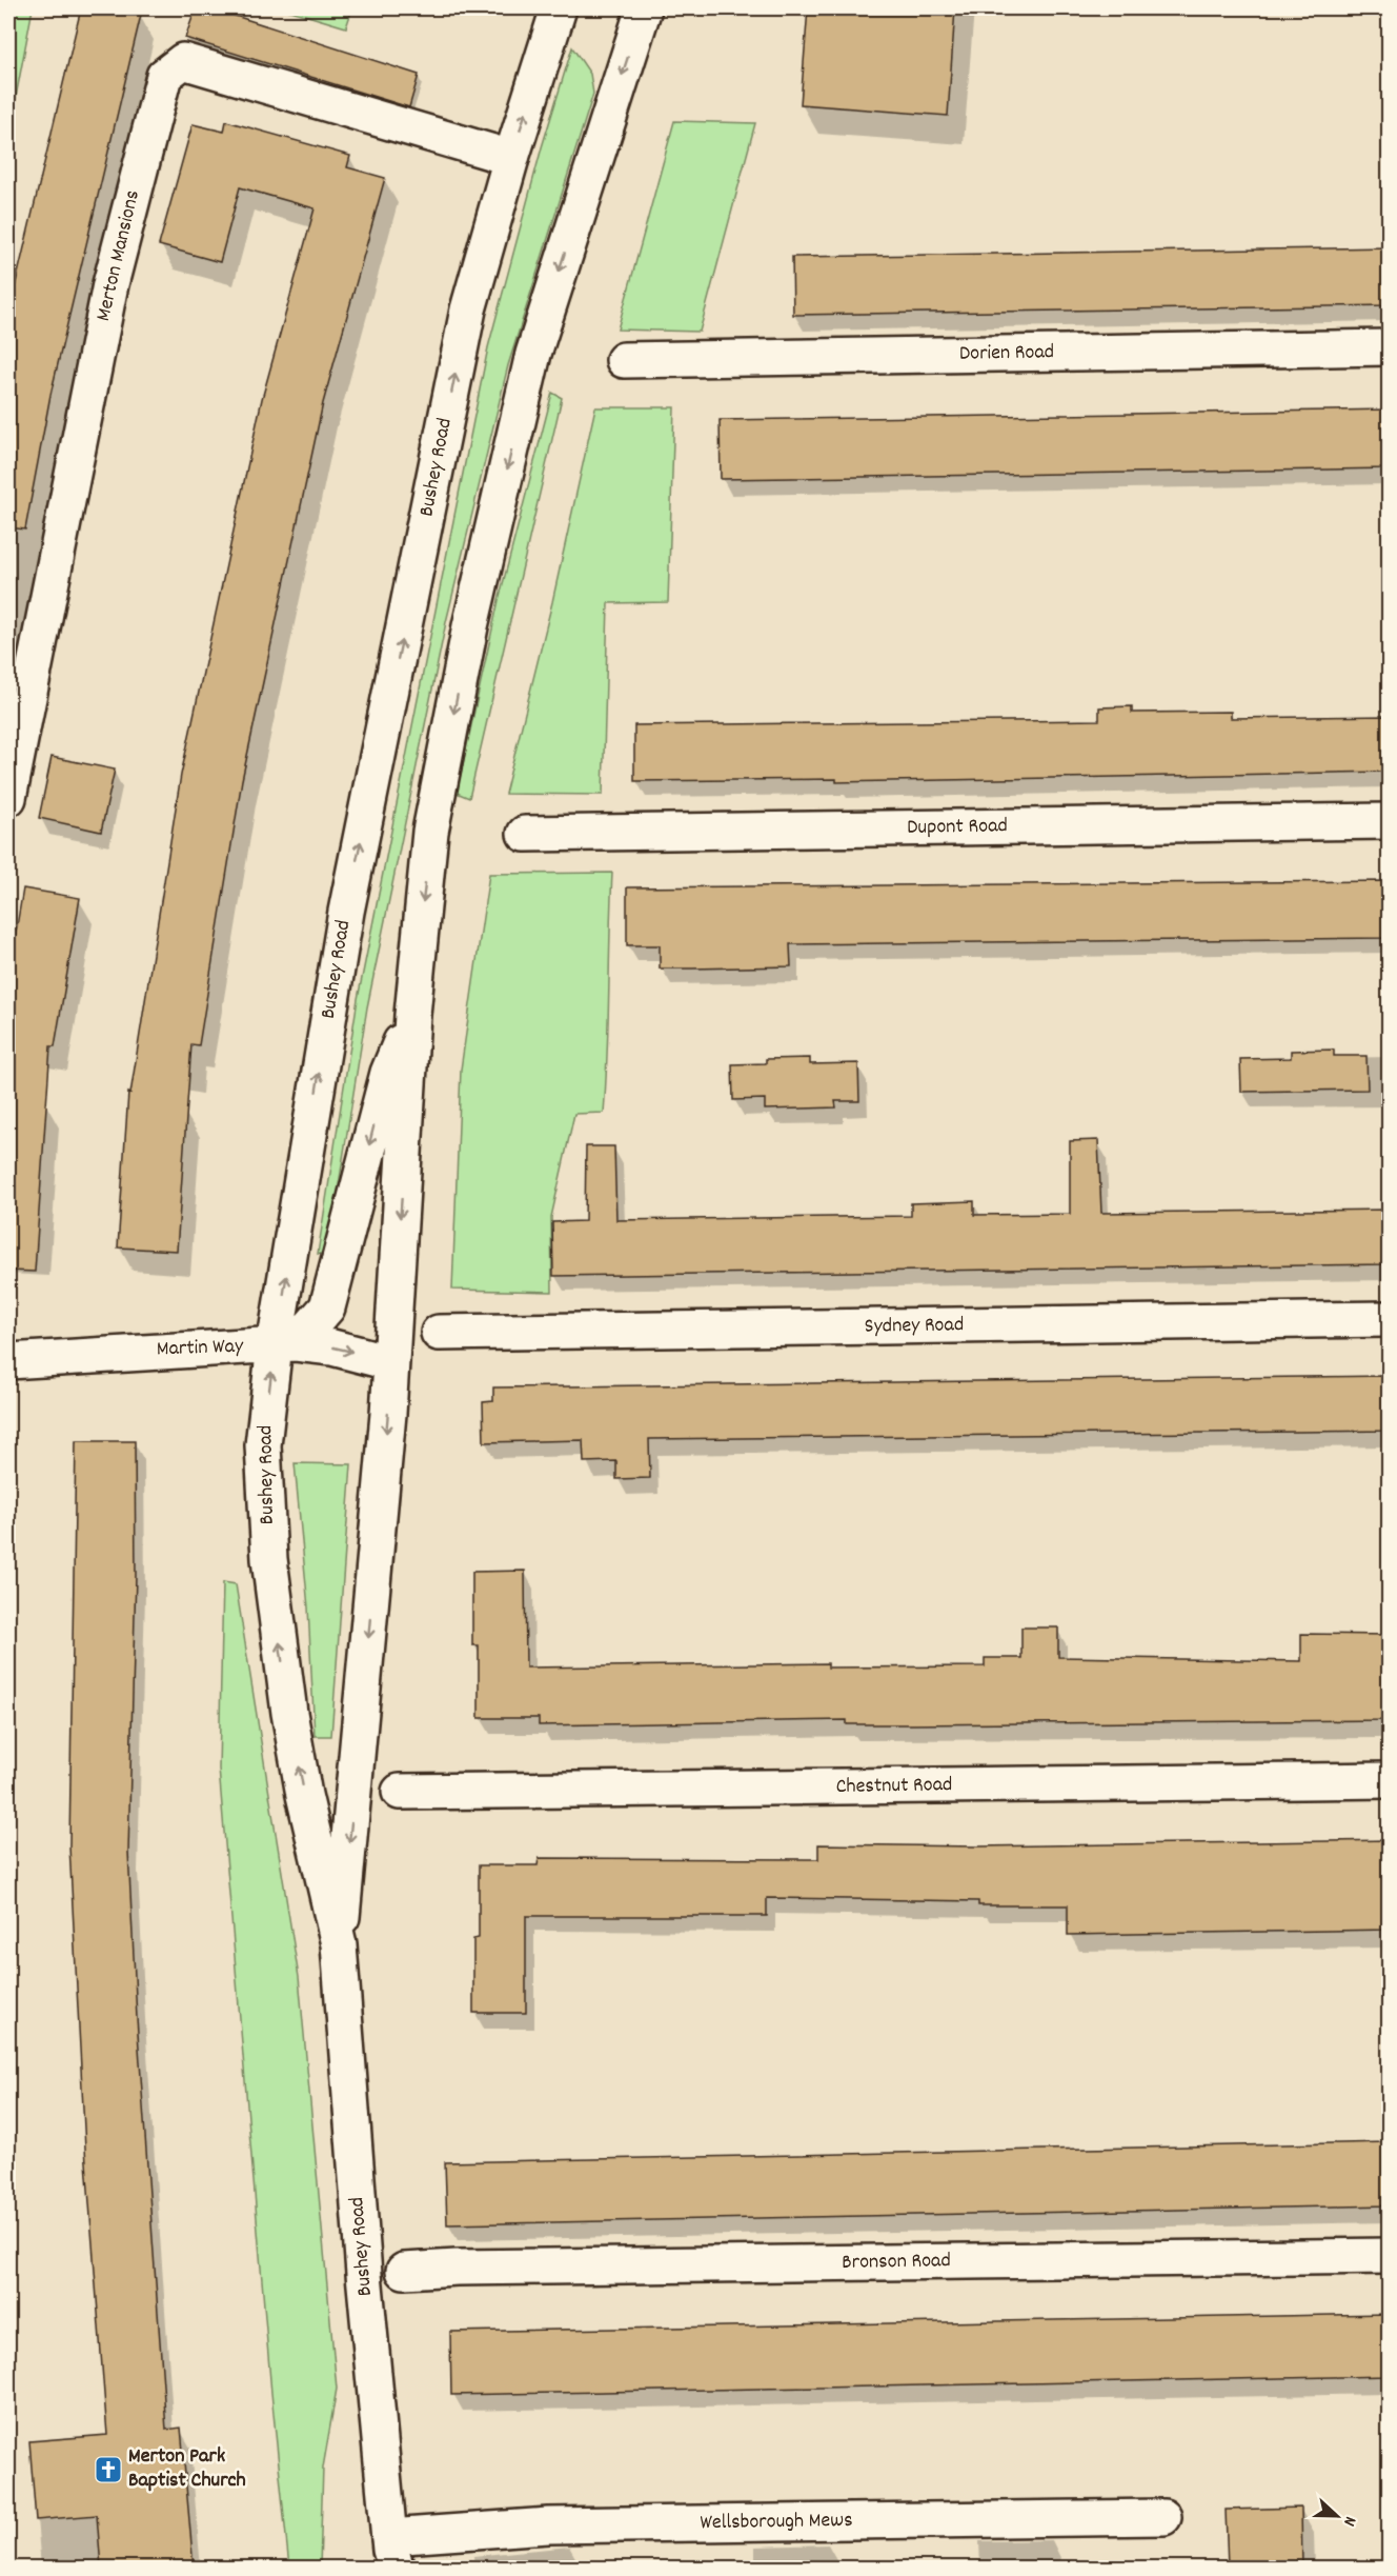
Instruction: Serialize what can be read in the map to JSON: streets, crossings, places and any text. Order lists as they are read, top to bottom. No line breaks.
{"streets":{"main road":["Merton Mansions","Dorien Road","Bushey Road","Dupont Road","Sydney Road","Martin Way","Chestnut Road","Bronson Road","Wellsborough Mews"]},"crossings":[["Merton Mansions","Bushey Road"],["Bushey Road","Martin Way"],["Bushey Road","Wellsborough Mews"]],"places":{"church":["Merton Park Baptist Church"]},"north":"right"}
